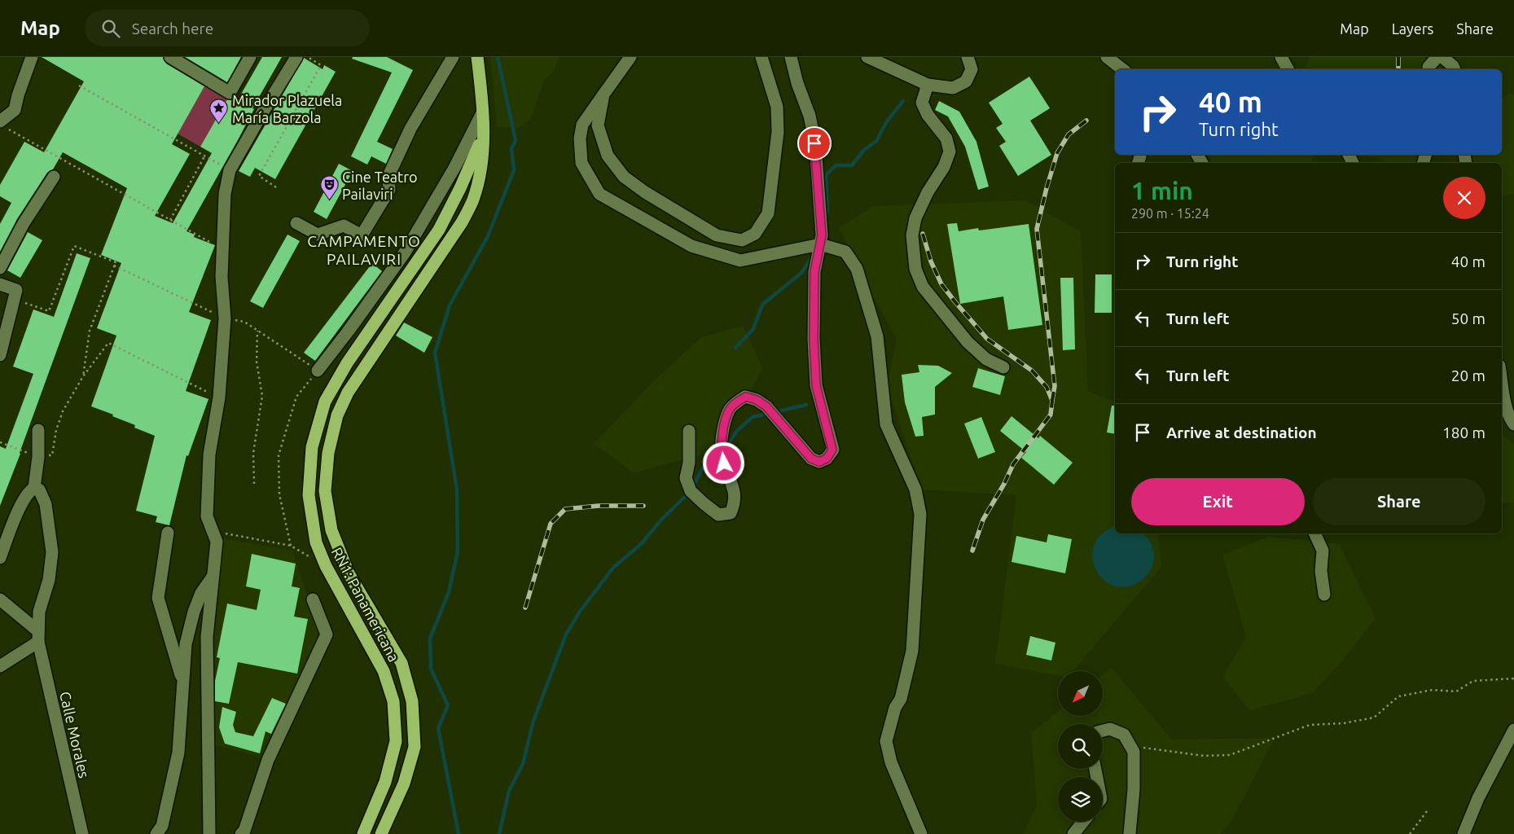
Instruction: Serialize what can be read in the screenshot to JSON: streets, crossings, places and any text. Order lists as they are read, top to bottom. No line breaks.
{"streets":{"highway":["RN1: Panamericana"],"street":["Calle Morales"]},"districts":["CAMPAMENTO PAILAVIRI"],"places":{"place":["Mirador Plazuela María Barzola"],"theatre":["Cine Teatro Pailaviri"]},"north":"bottom left","page":{"header":"Map","search":"Search here","nav":["Map","Layers","Share"],"turn":["40 m","Turn right"],"heading":["1 min","290 m · 15:24"],"list":[{"name":"Turn right","value":"40 m"},{"name":"Turn left","value":"50 m"},{"name":"Turn left","value":"20 m"},{"name":"Arrive at destination","value":"180 m"}],"buttons":["Exit","Share"]}}
